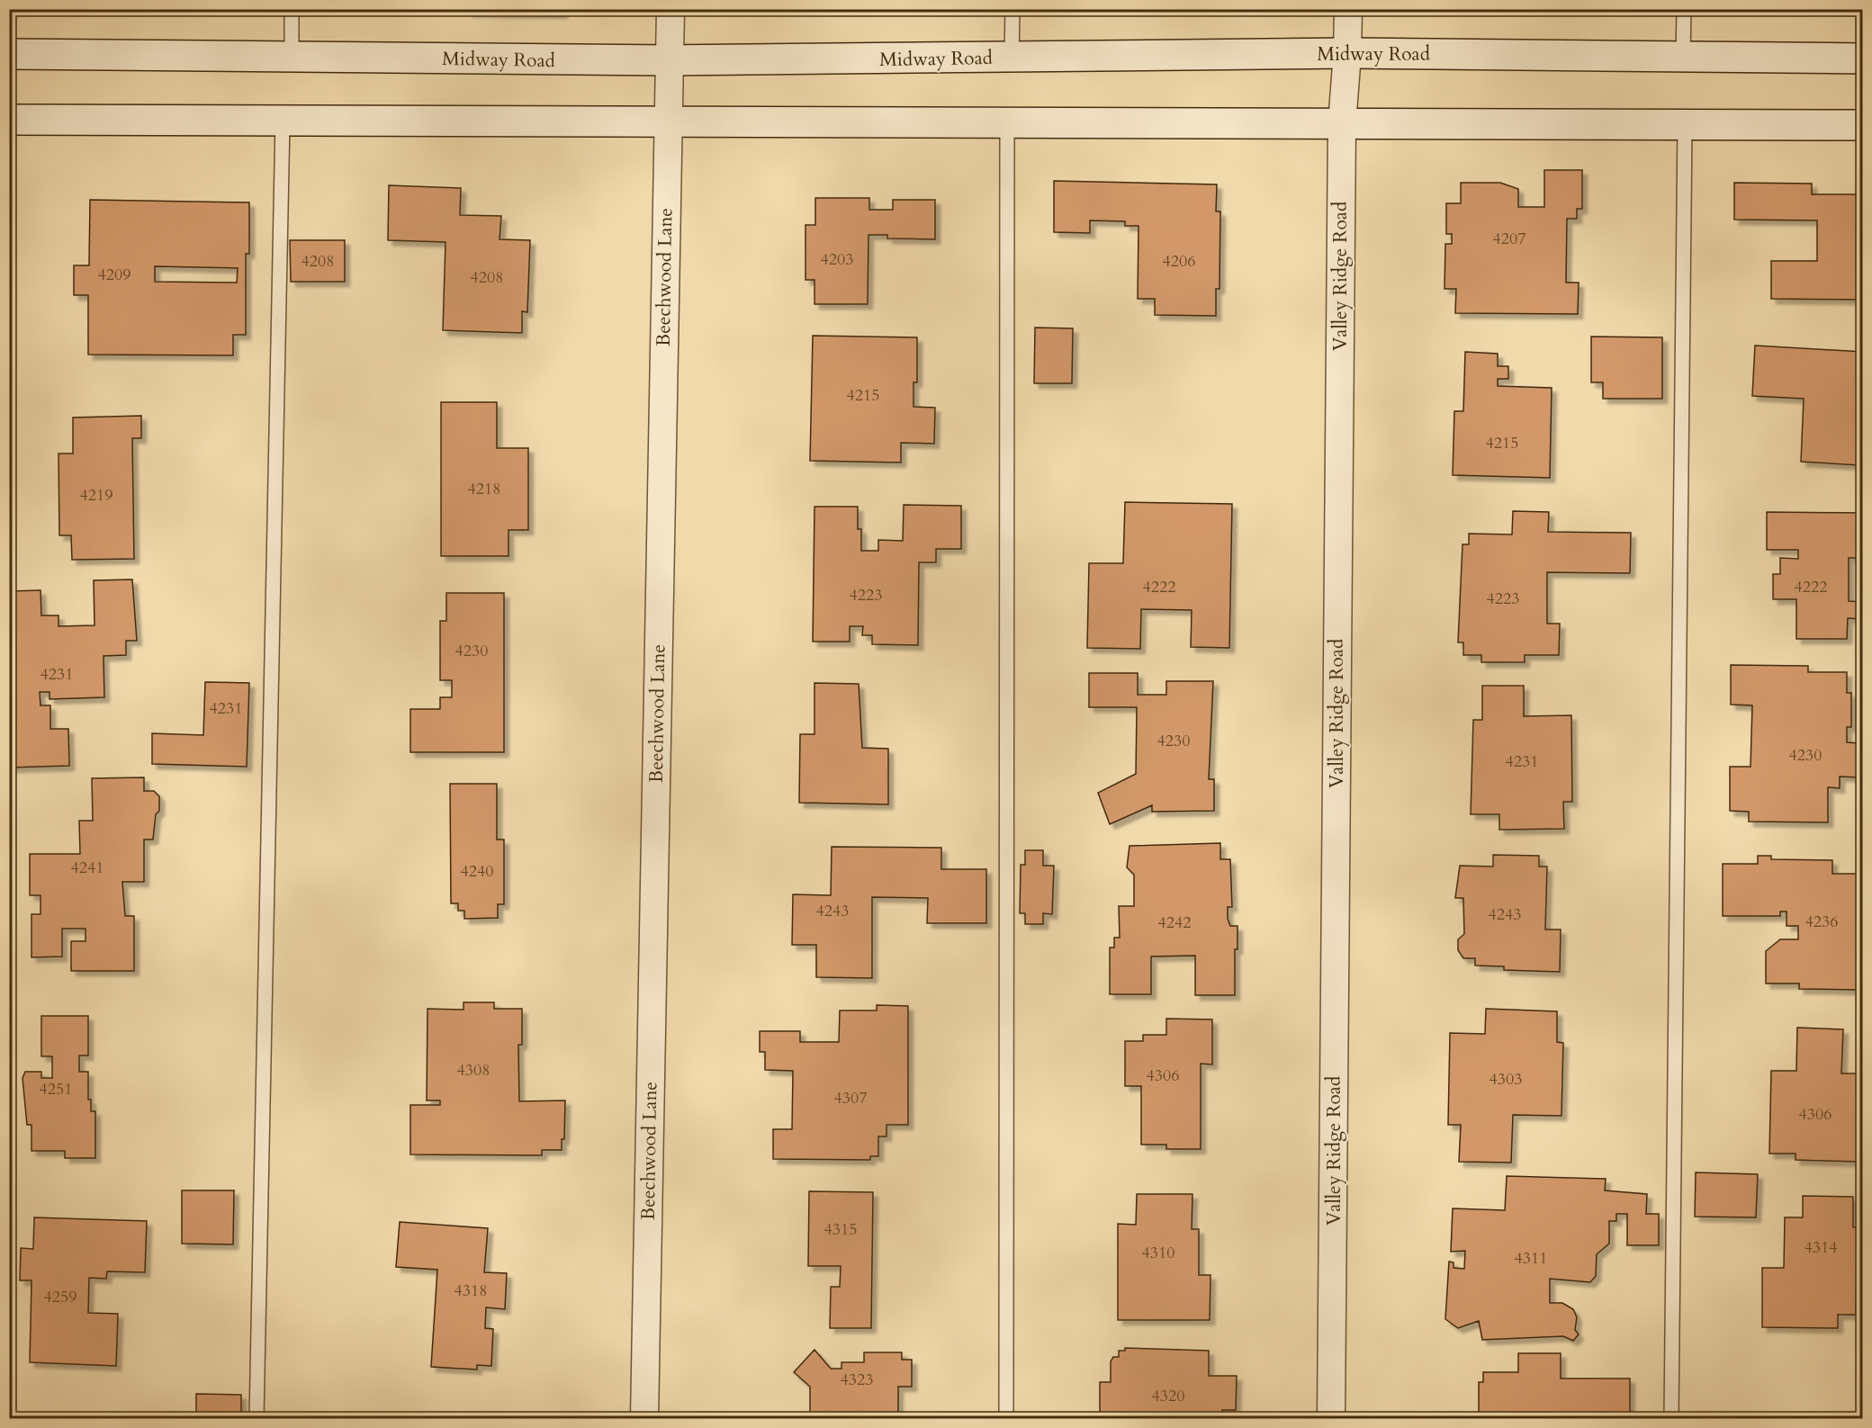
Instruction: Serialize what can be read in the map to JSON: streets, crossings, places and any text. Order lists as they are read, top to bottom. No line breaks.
{"streets":{"main road":["Midway Road"],"street":["Valley Ridge Road","Beechwood Lane"]},"crossings":[["Midway Road","Valley Ridge Road"],["Midway Road","Beechwood Lane"]],"house_numbers":["4207","4203","4208","4206","4209","4208","4215","4215","4218","4219","4222","4222","4223","4223","4230","4231","4231","4230","4230","4231","4241","4240","4243","4243","4236","4242","4308","4306","4303","4251","4307","4306","4315","4314","4310","4311","4318","4259","4323","4320"]}
